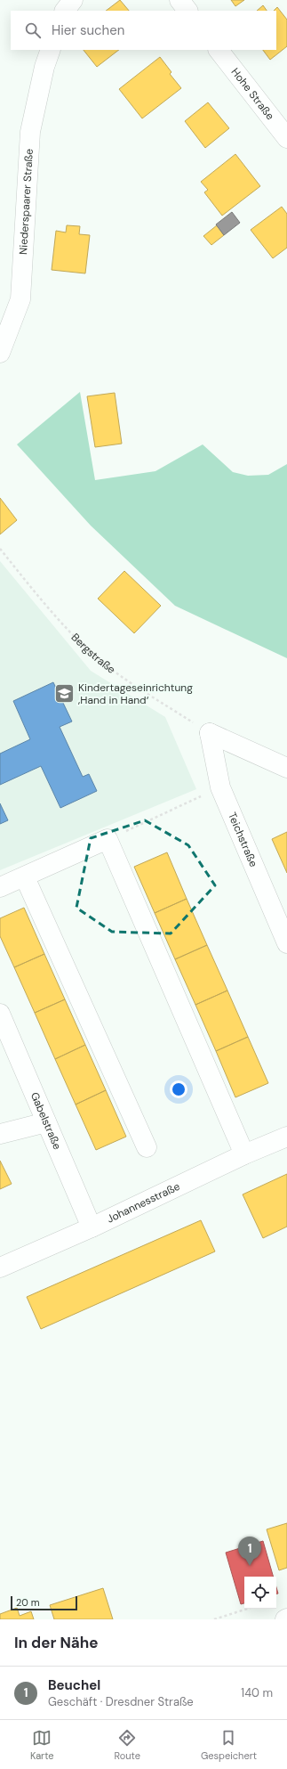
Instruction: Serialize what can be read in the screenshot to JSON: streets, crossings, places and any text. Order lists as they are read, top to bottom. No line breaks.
{"streets":{"street":["Hohe Straße","Niederspaarer Straße","Teichstraße","Gabelstraße","Johannesstraße"],"path":["Bergstraße"]},"crossings":[["Bergstraße","Teichstraße"],["Gabelstraße","Johannesstraße"]],"places":{"school or university":["Kindertageseinrichtung ‚Hand in Hand‘"]},"scale_bar":"20 m","page":{"search":"Hier suchen","pins":"1","scale":"20 m","heading":"In der Nähe","list":[{"mark":"1","name":"Beuchel","note":"Geschäft · Dresdner Straße","value":"140 m"}],"nav":["Karte","Route","Gespeichert"]}}
